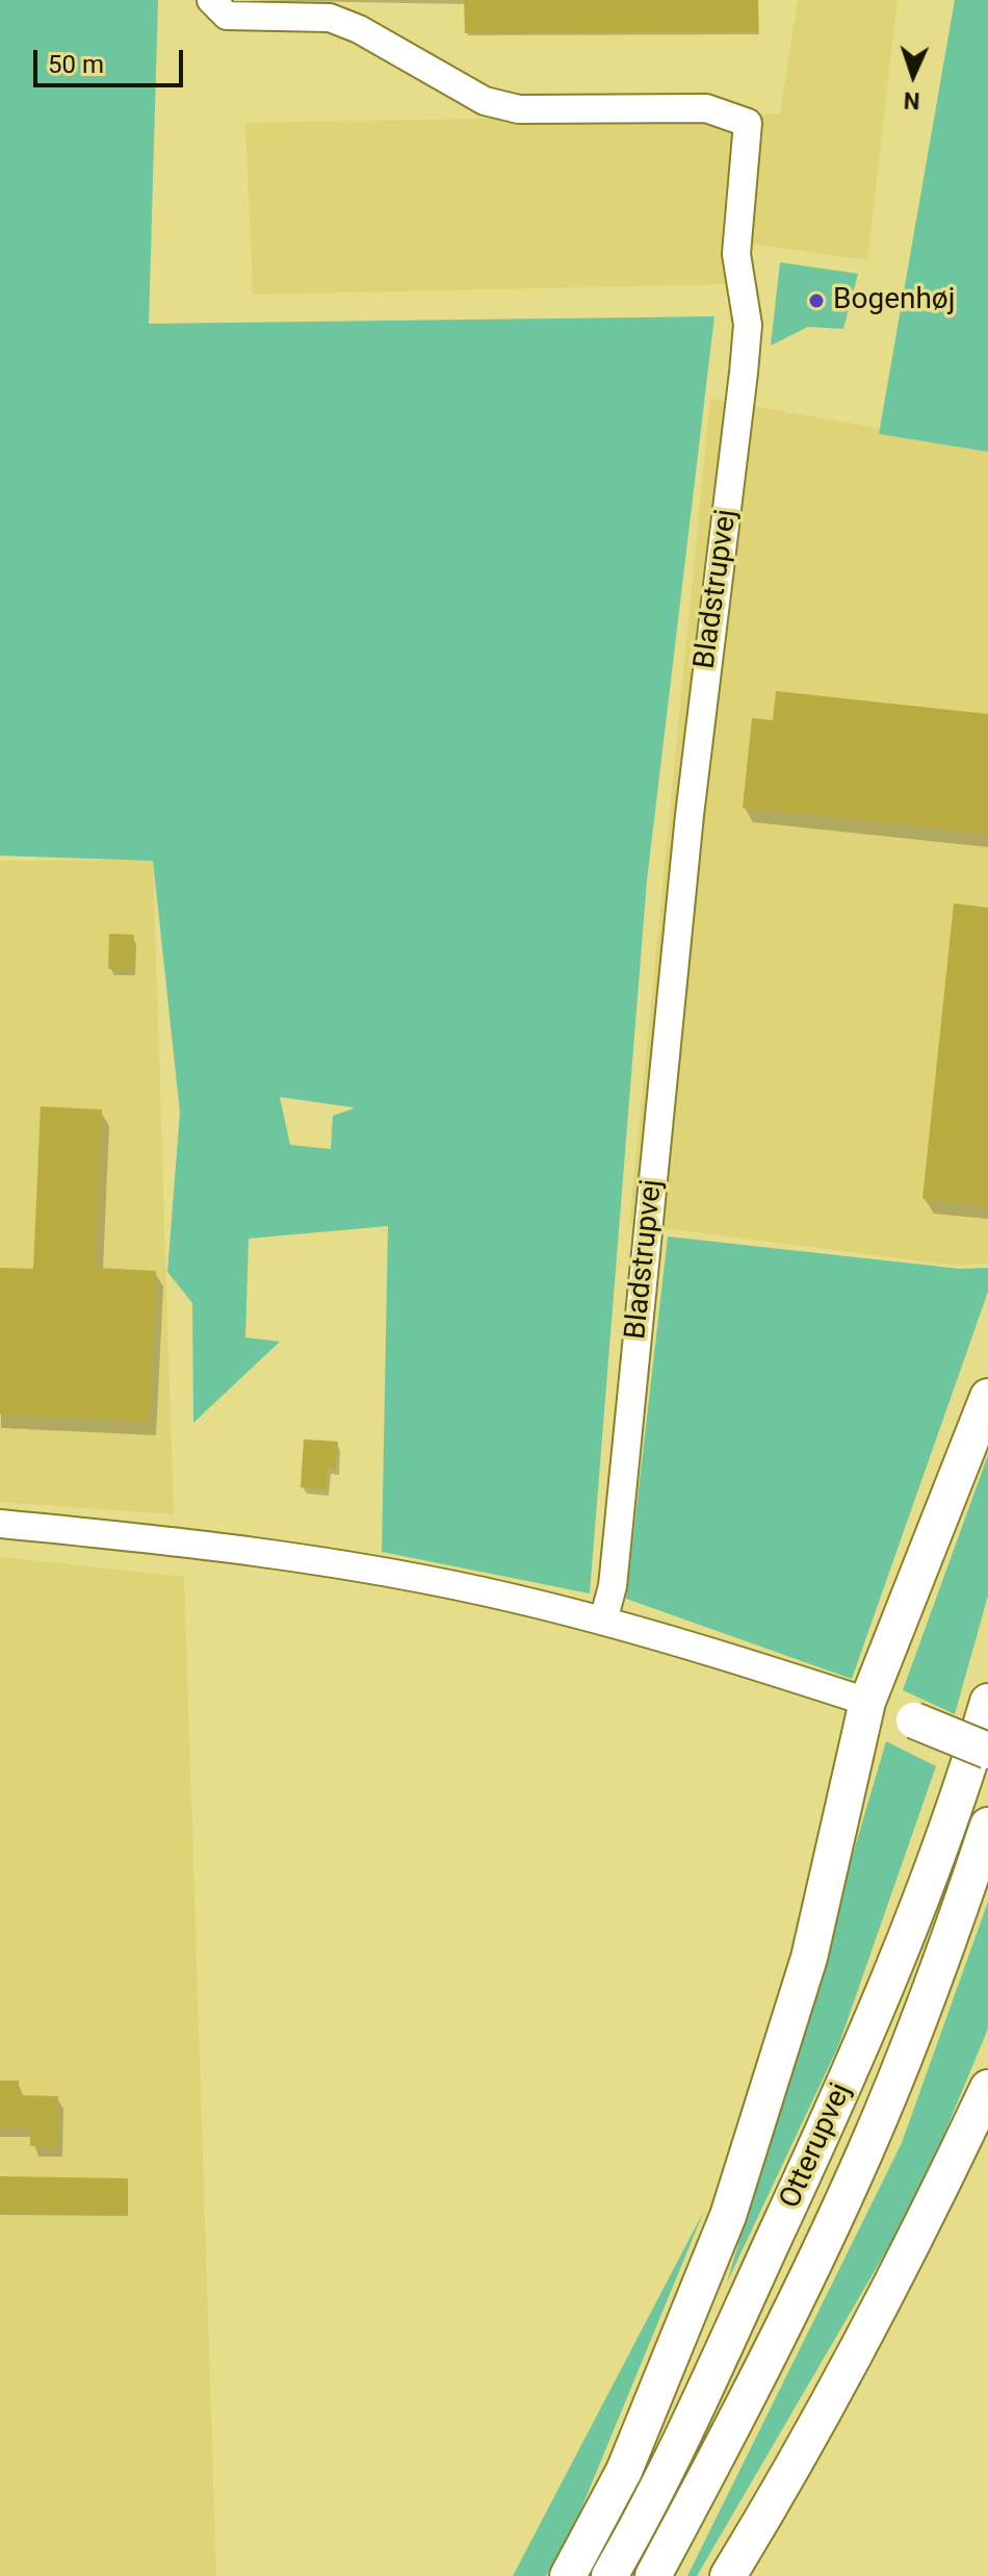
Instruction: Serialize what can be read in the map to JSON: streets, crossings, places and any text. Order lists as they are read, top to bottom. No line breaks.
{"streets":{"main road":["Otterupvej"],"street":["Bladstrupvej"]},"places":["Bogenhøj"],"scale_bar":"50 m","north":"bottom"}
